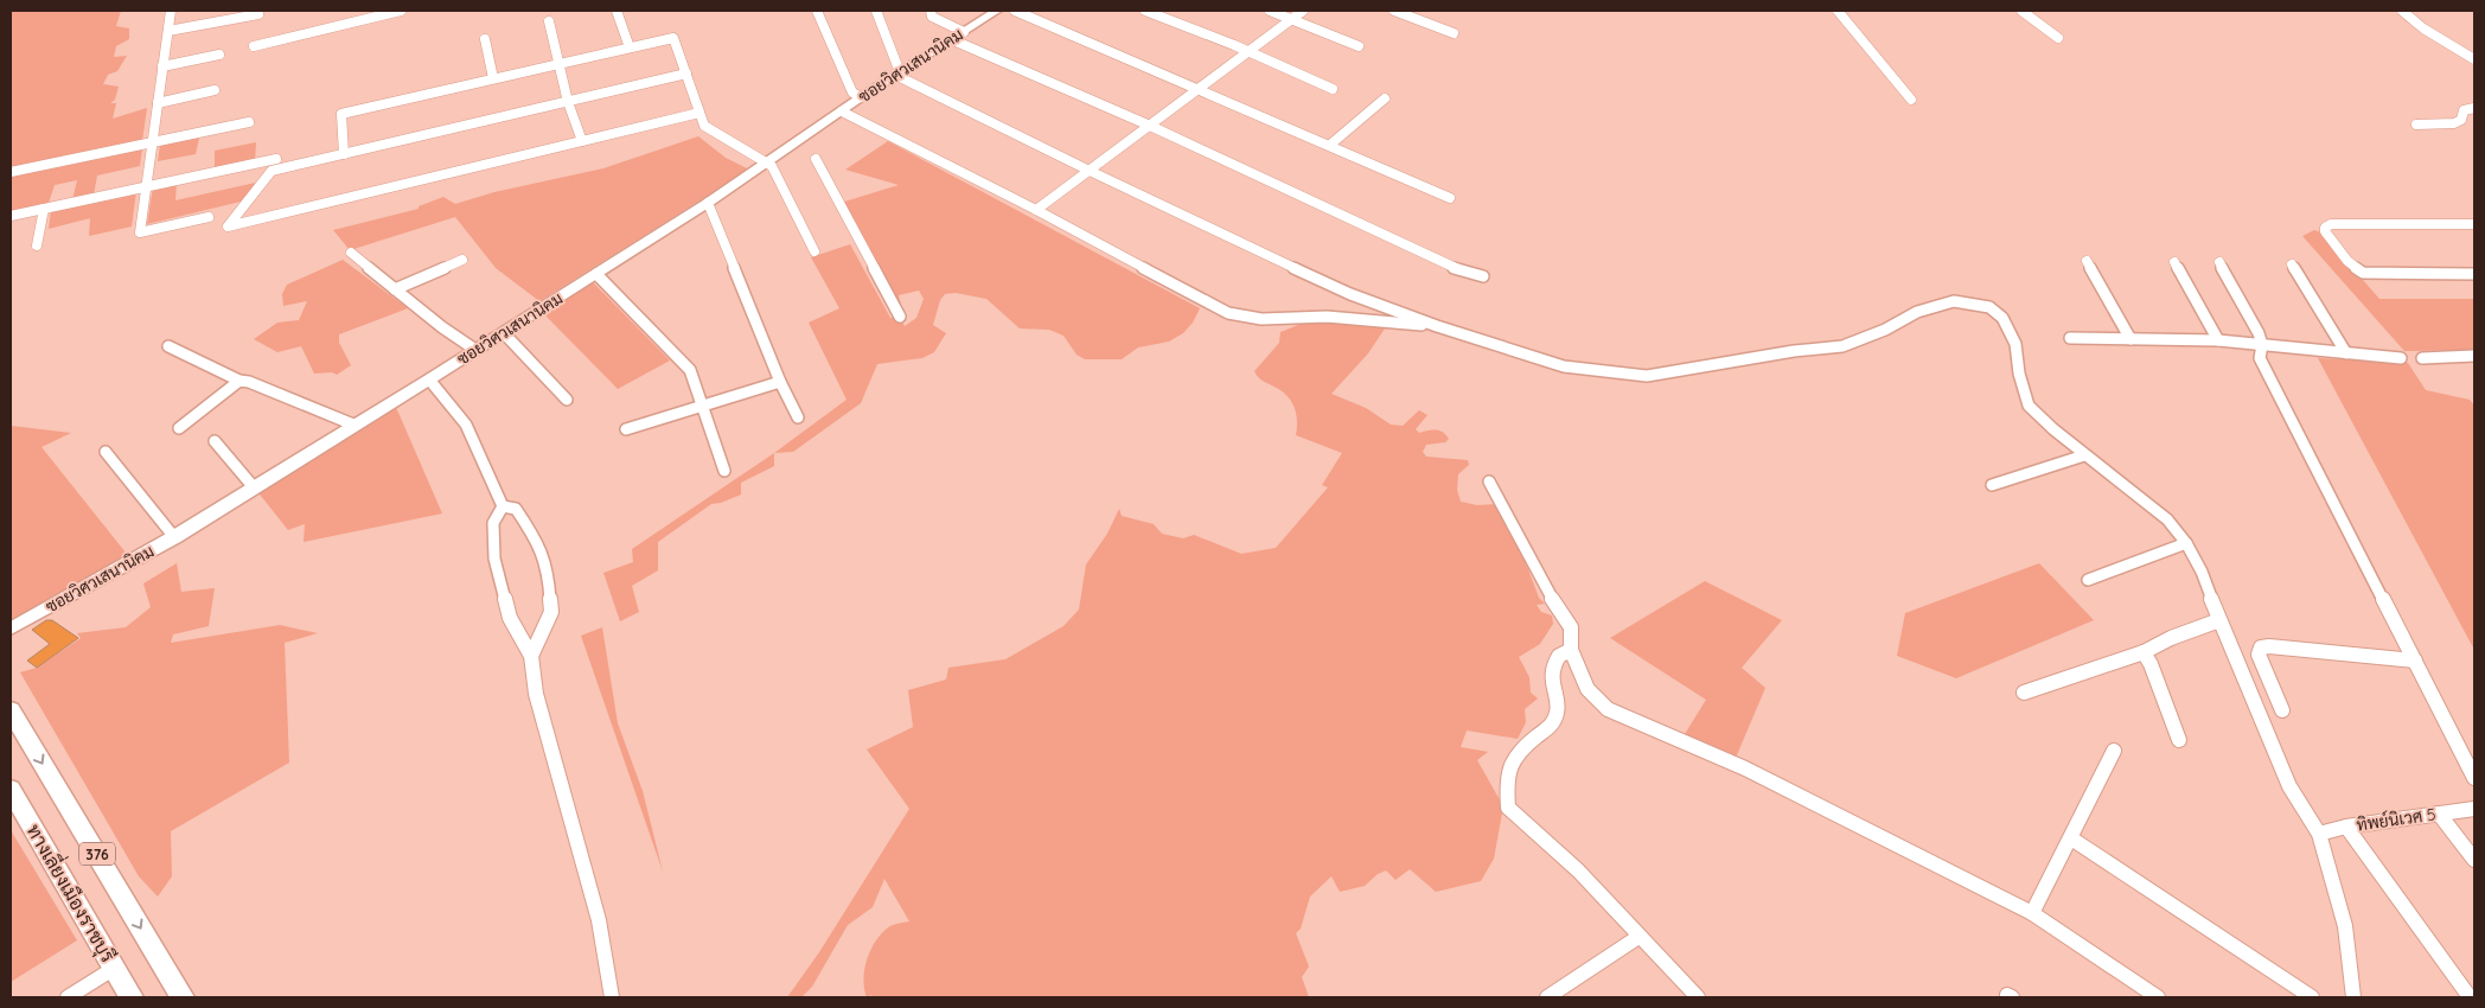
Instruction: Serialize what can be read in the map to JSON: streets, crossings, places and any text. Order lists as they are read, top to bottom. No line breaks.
{"streets":{"main road":["376","ทางเลี่ยงเมืองราชบุรี"],"street":["ซอยวิศวเสนานิคม","ทิพย์นิเวศ 5"]}}
